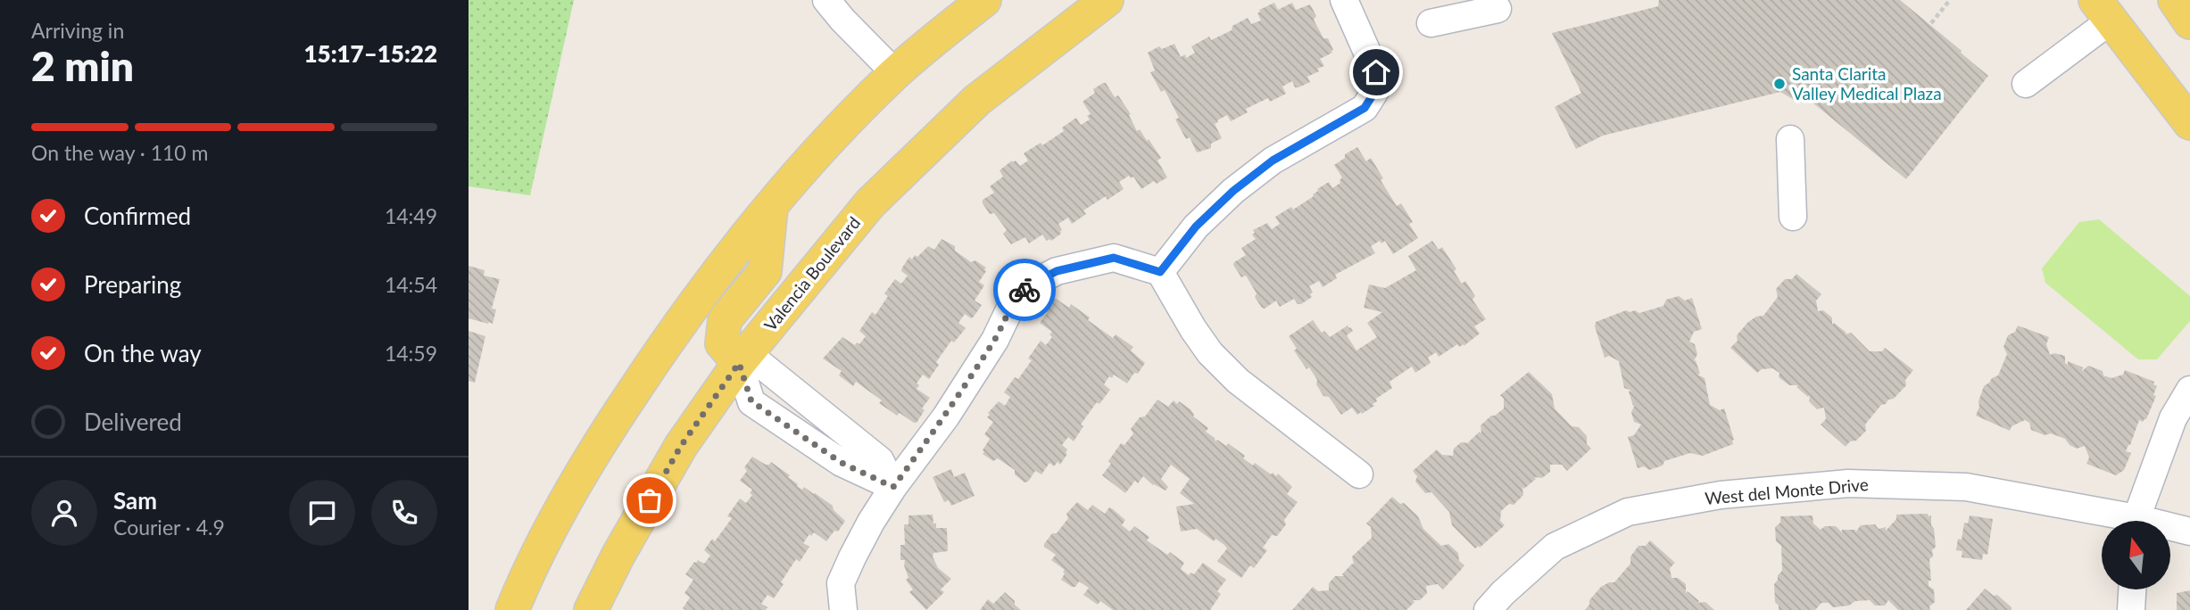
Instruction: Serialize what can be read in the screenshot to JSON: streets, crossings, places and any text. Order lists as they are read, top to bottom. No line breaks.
{"streets":{"main road":["Valencia Boulevard"],"street":["West del Monte Drive"]},"places":["Santa Clarita Valley Medical Plaza"],"north":"top","page":{"heading":["2 min","Arriving in","15:17–15:22"],"panel":["Sam","Courier · 4.9"],"bar":"On the way · 110 m","list":[["Confirmed","14:49"],["Preparing","14:54"],["On the way","14:59"],"Delivered"]}}
